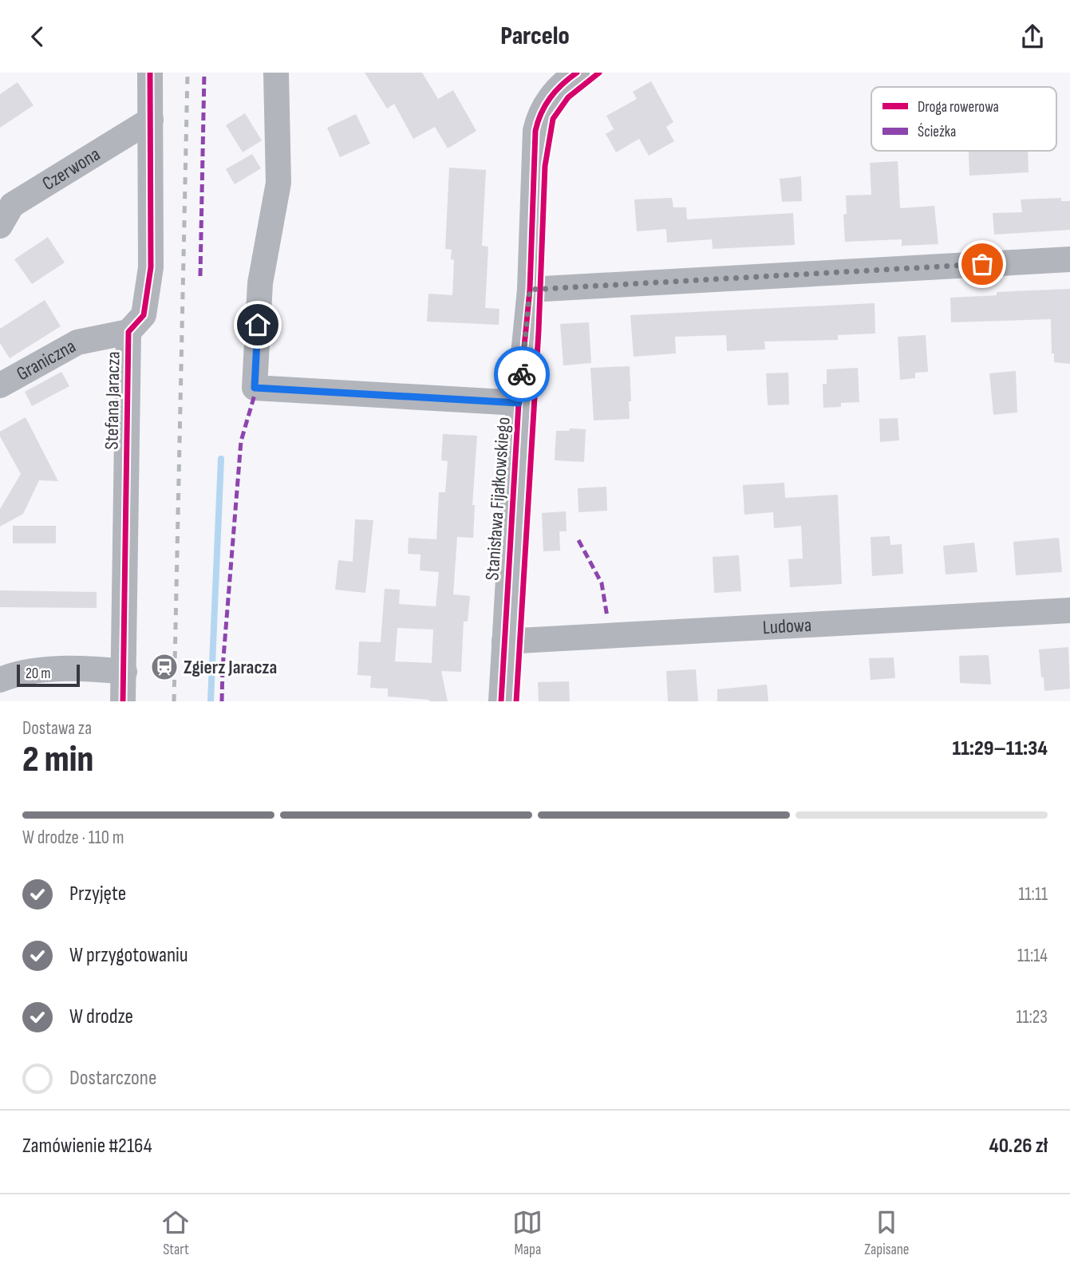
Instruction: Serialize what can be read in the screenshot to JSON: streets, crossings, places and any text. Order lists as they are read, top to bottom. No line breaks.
{"streets":{"street":["Czerwona","Graniczna","Stefana Jaracza","Stanisława Fijałkowskiego","Ludowa"]},"crossings":[["Czerwona","Stefana Jaracza"],["Graniczna","Stefana Jaracza"],["Stanisława Fijałkowskiego","Ludowa"]],"places":{"station":["Zgierz Jaracza"]},"legend":["Droga rowerowa","Ścieżka"],"scale_bar":"20 m","page":{"header":"Parcelo","scale":"20 m","heading":["2 min","Dostawa za","11:29–11:34"],"panel":["Zamówienie #2164","40.26 zł"],"bar":"W drodze · 110 m","list":[["Przyjęte","11:11"],["W przygotowaniu","11:14"],["W drodze","11:23"],"Dostarczone"],"tabs":["Start","Mapa","Zapisane"]}}
